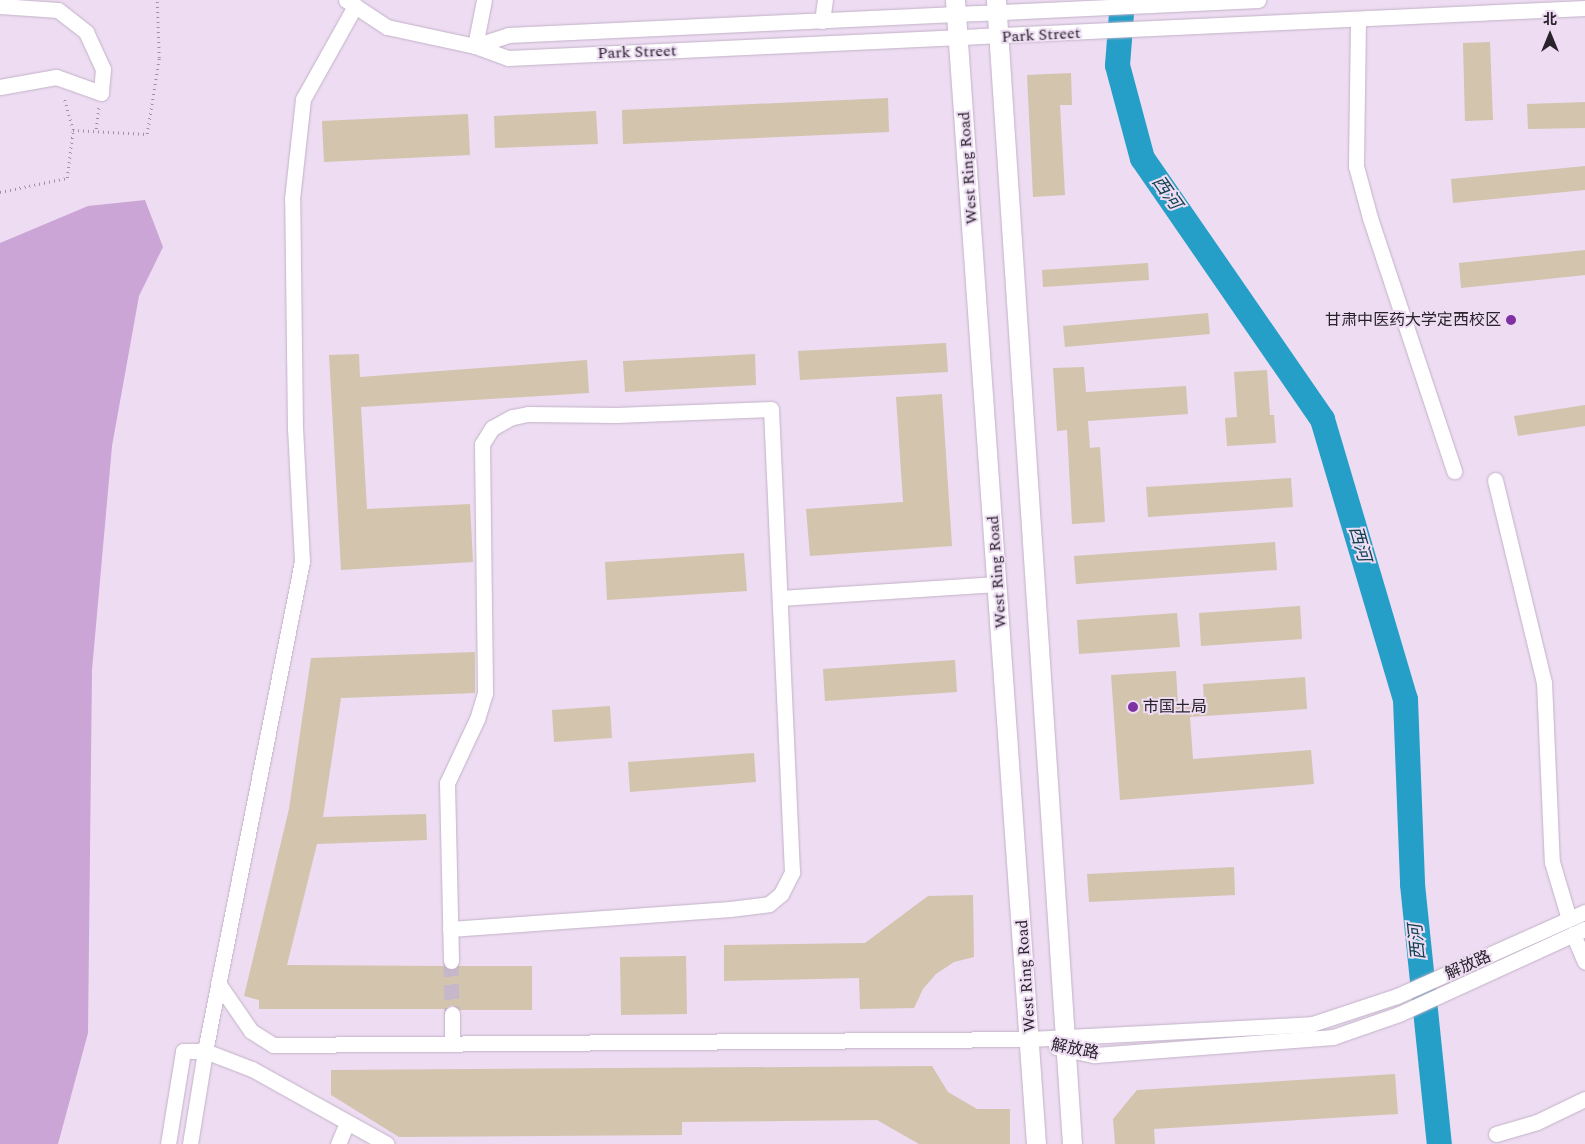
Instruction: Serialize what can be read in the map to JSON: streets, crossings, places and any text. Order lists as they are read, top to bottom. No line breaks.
{"streets":{"main road":["West Ring Road"],"street":["Park Street","解放路"]},"crossings":[["Park Street","West Ring Road"],["West Ring Road","解放路"]],"water":["西河"],"places":["甘肃中医药大学定西校区","市国土局"],"north":"top"}
